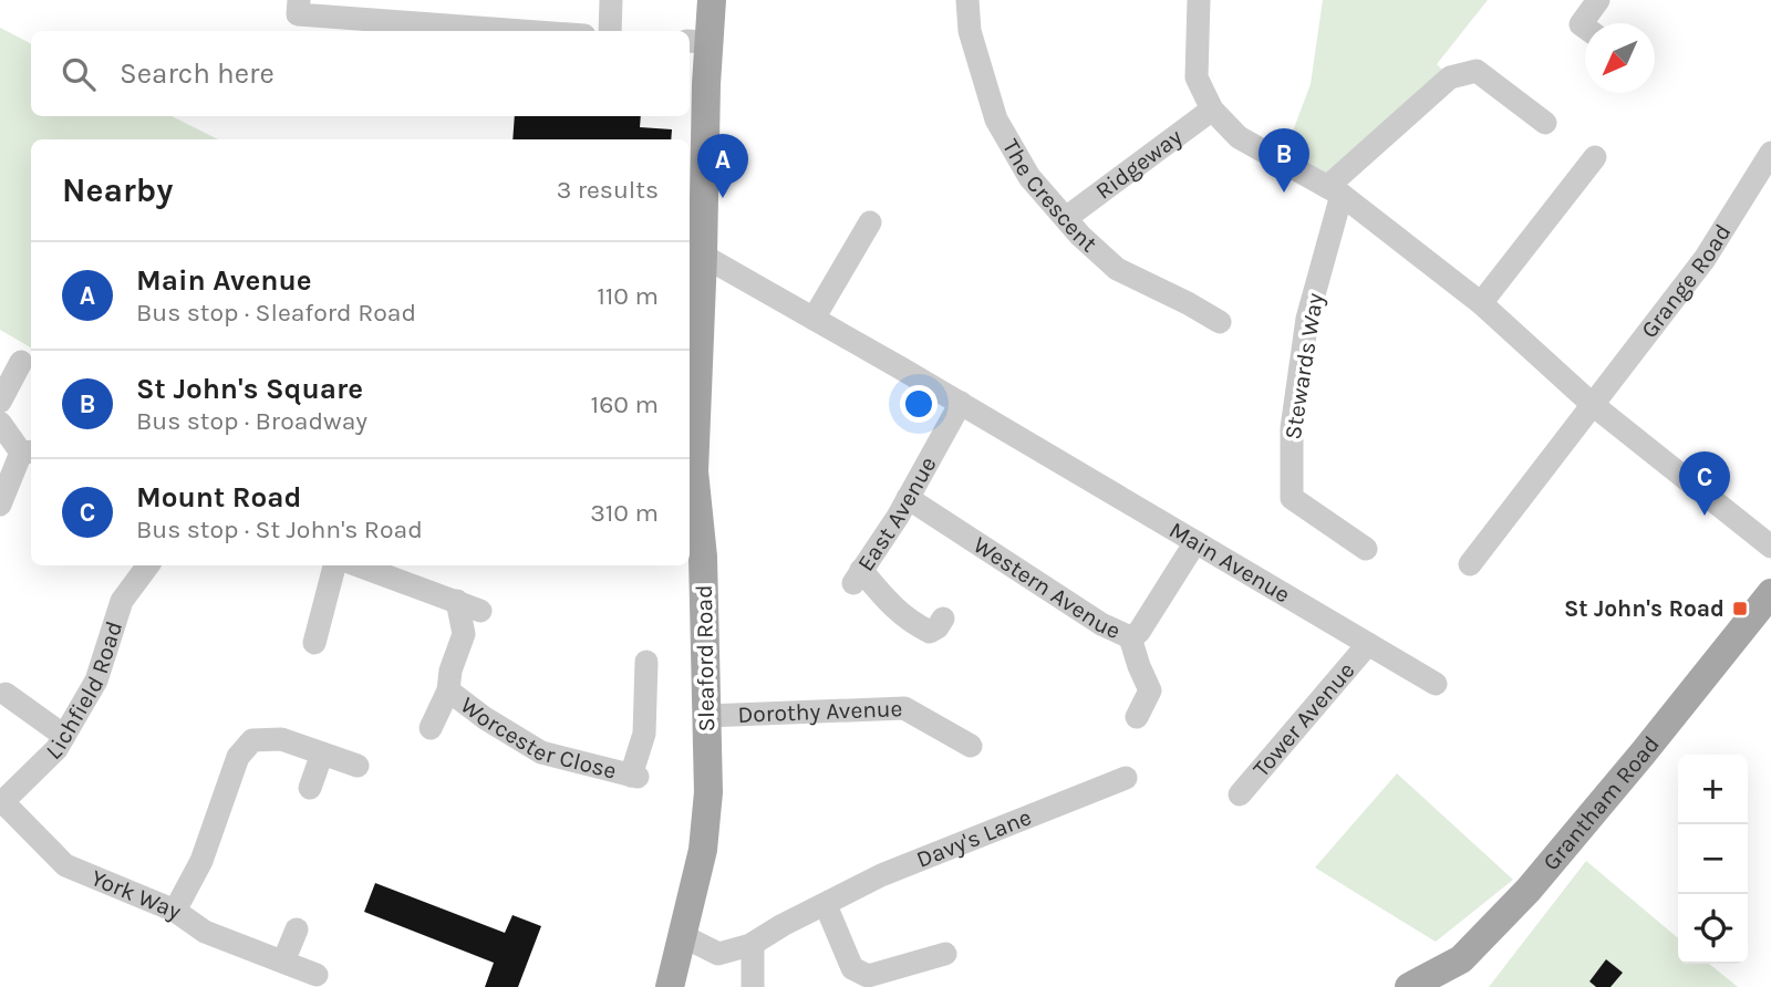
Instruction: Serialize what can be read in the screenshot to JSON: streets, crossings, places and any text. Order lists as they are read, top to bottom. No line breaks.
{"streets":{"main road":["Sleaford Road","Grantham Road"],"street":["Ridgeway","The Crescent","Grange Road","Stewards Way","East Avenue","Main Avenue","Western Avenue","Lichfield Road","Dorothy Avenue","Tower Avenue","Worcester Close","Davy's Lane","York Way"]},"crossings":[["Ridgeway","The Crescent"],["East Avenue","Main Avenue"],["East Avenue","Western Avenue"],["Main Avenue","Western Avenue"],["Main Avenue","Sleaford Road"],["Main Avenue","Tower Avenue"],["Sleaford Road","Dorothy Avenue"],["Sleaford Road","Davy's Lane"],["Lichfield Road","York Way"]],"places":{"transit":["St John's Road"]},"north":"bottom left","page":{"search":"Search here","pins":["B","A","C"],"heading":["Nearby","3 results"],"list":[{"mark":"A","name":"Main Avenue","note":"Bus stop · Sleaford Road","value":"110 m"},{"mark":"B","name":"St John's Square","note":"Bus stop · Broadway","value":"160 m"},{"mark":"C","name":"Mount Road","note":"Bus stop · St John's Road","value":"310 m"}],"map_buttons":["+","−"]}}
